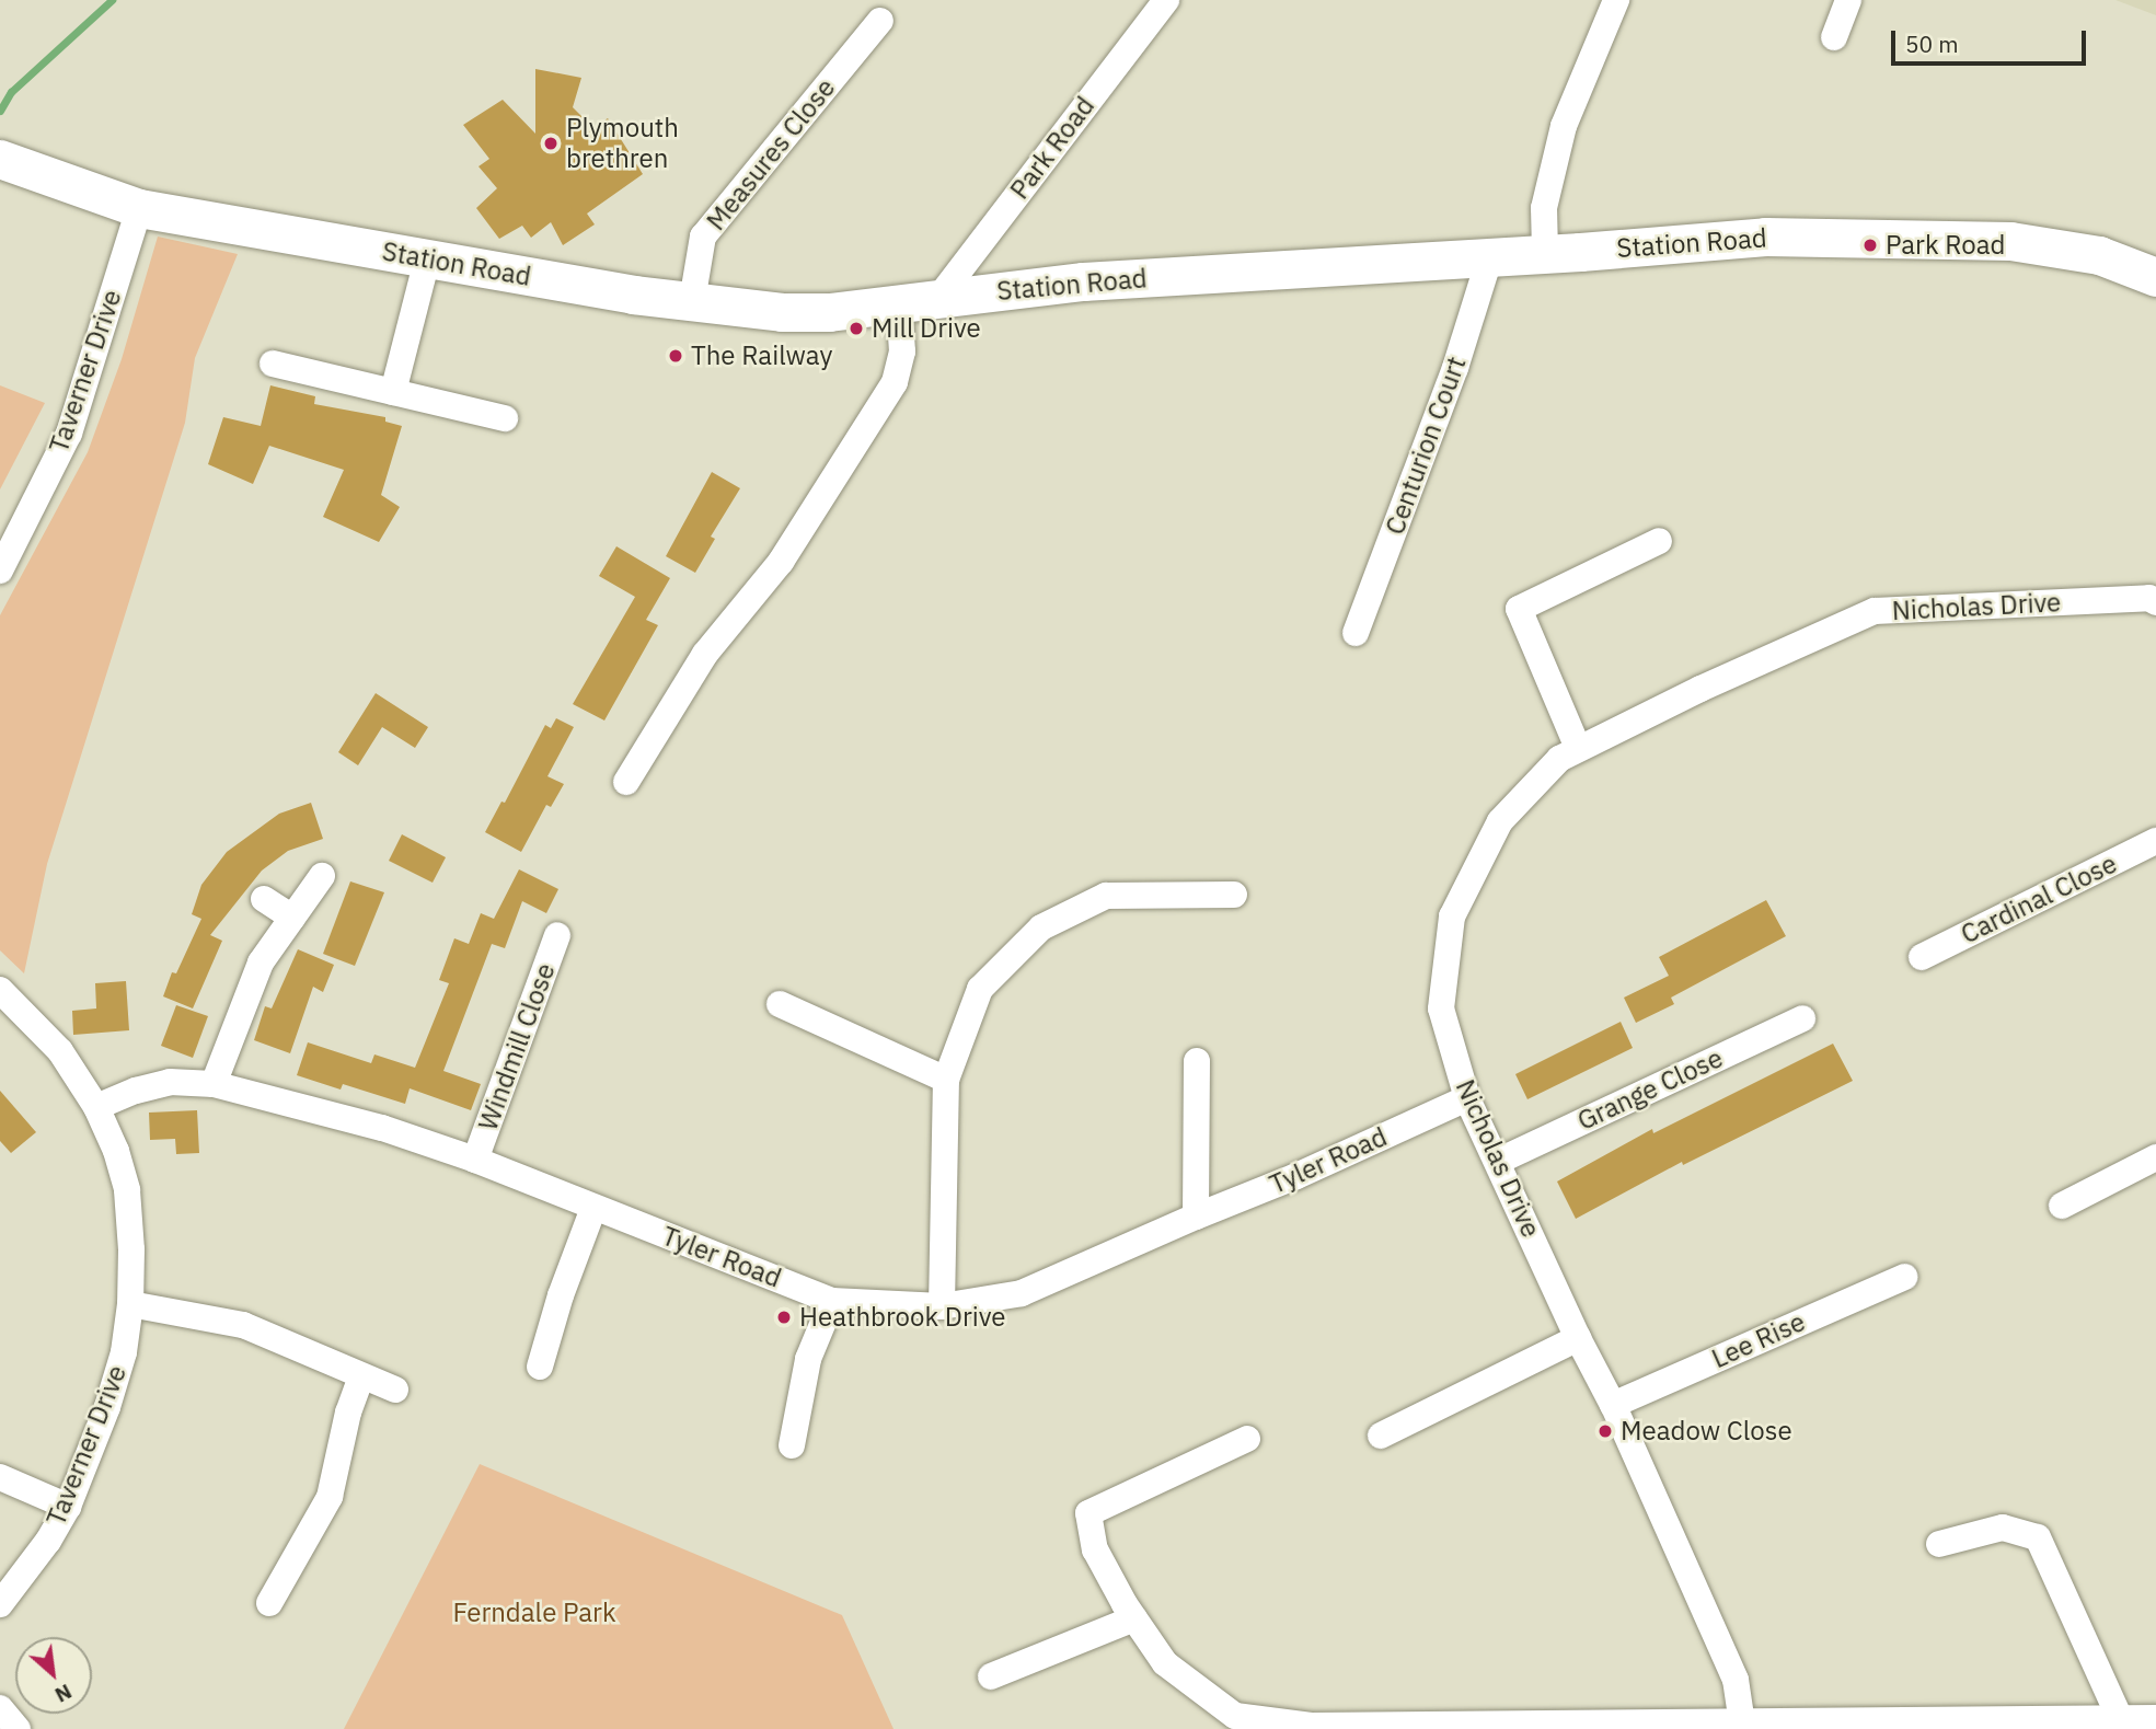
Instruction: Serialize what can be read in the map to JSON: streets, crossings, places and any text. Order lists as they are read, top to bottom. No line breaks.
{"streets":{"street":["Park Road","Measures Close","Station Road","Taverner Drive","Centurion Court","Nicholas Drive","Cardinal Close","Windmill Close","Grange Close","Tyler Road","Lee Rise"]},"crossings":[["Park Road","Station Road"],["Measures Close","Station Road"],["Station Road","Taverner Drive"],["Station Road","Centurion Court"],["Taverner Drive","Tyler Road"],["Nicholas Drive","Grange Close"],["Nicholas Drive","Tyler Road"],["Nicholas Drive","Lee Rise"],["Windmill Close","Tyler Road"]],"parks":["Ferndale Park"],"places":["Plymouth brethren","Park Road","Mill Drive","The Railway","Heathbrook Drive","Meadow Close"],"scale_bar":"50 m","north":"bottom right"}
